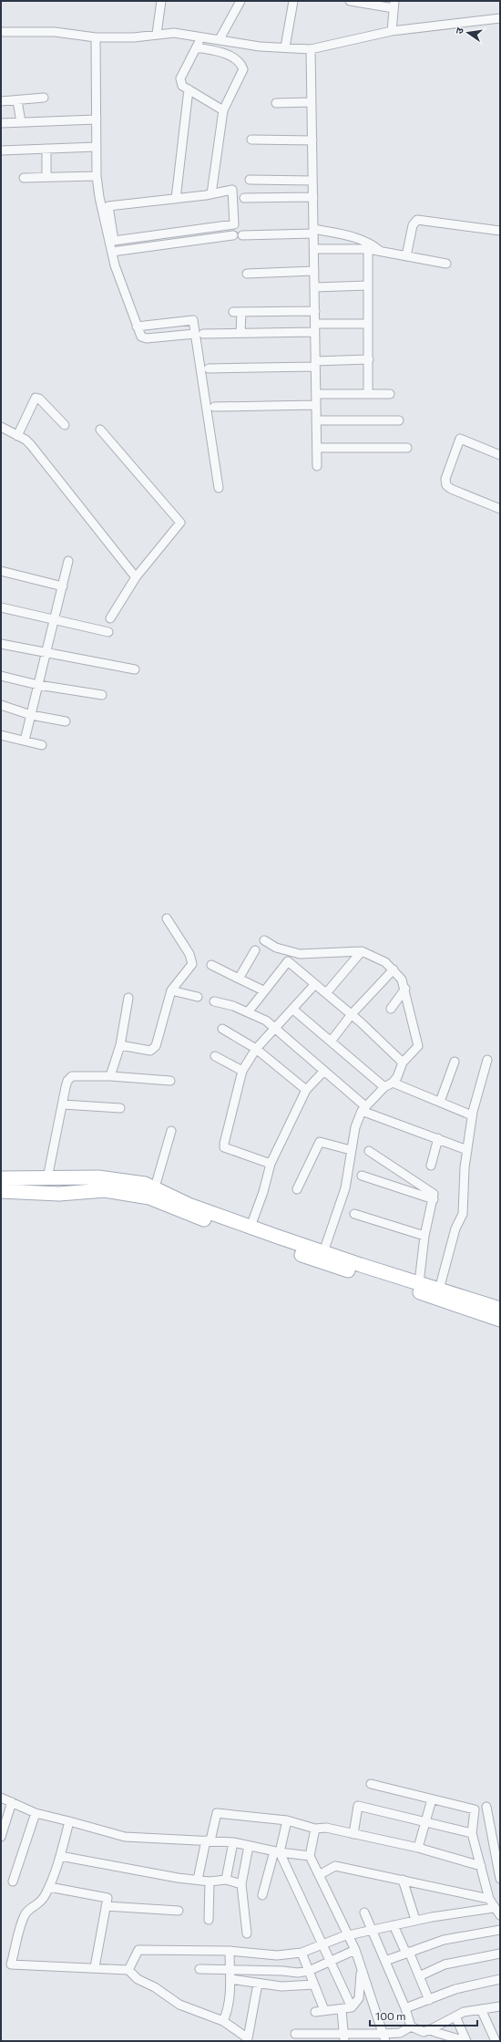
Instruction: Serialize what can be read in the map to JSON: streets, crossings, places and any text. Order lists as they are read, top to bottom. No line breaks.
{"scale_bar":"100 m","north":"left"}
